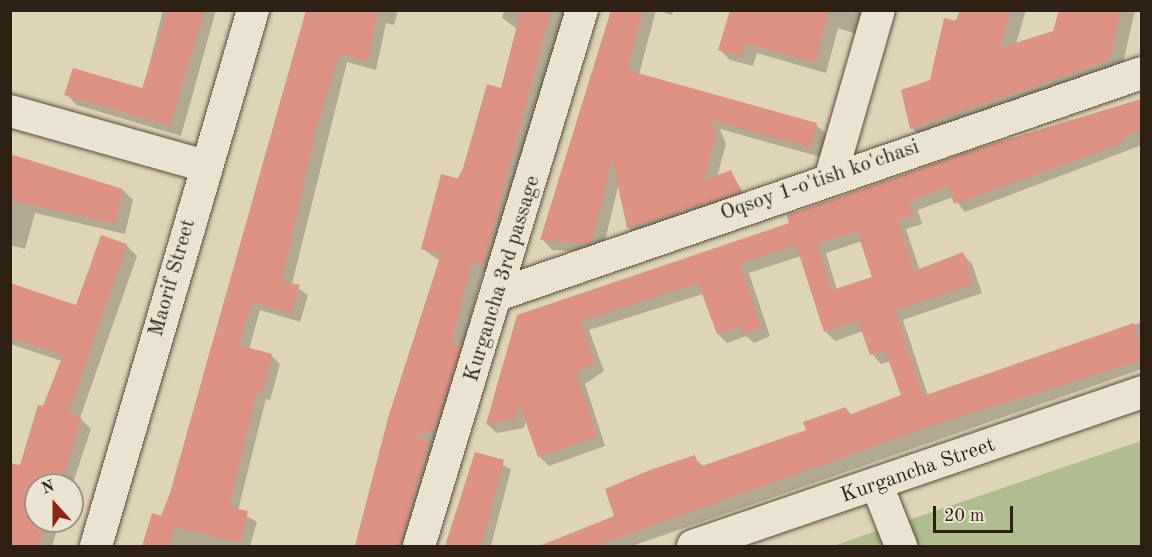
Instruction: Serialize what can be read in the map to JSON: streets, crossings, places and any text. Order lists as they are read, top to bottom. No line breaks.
{"streets":{"street":["Oqsoy 1-o'tish ko'chasi","Maorif Street","Kurgancha 3rd passage","Kurgancha Street"]},"crossings":[["Oqsoy 1-o'tish ko'chasi","Kurgancha 3rd passage"]],"scale_bar":"20 m","north":"top"}
